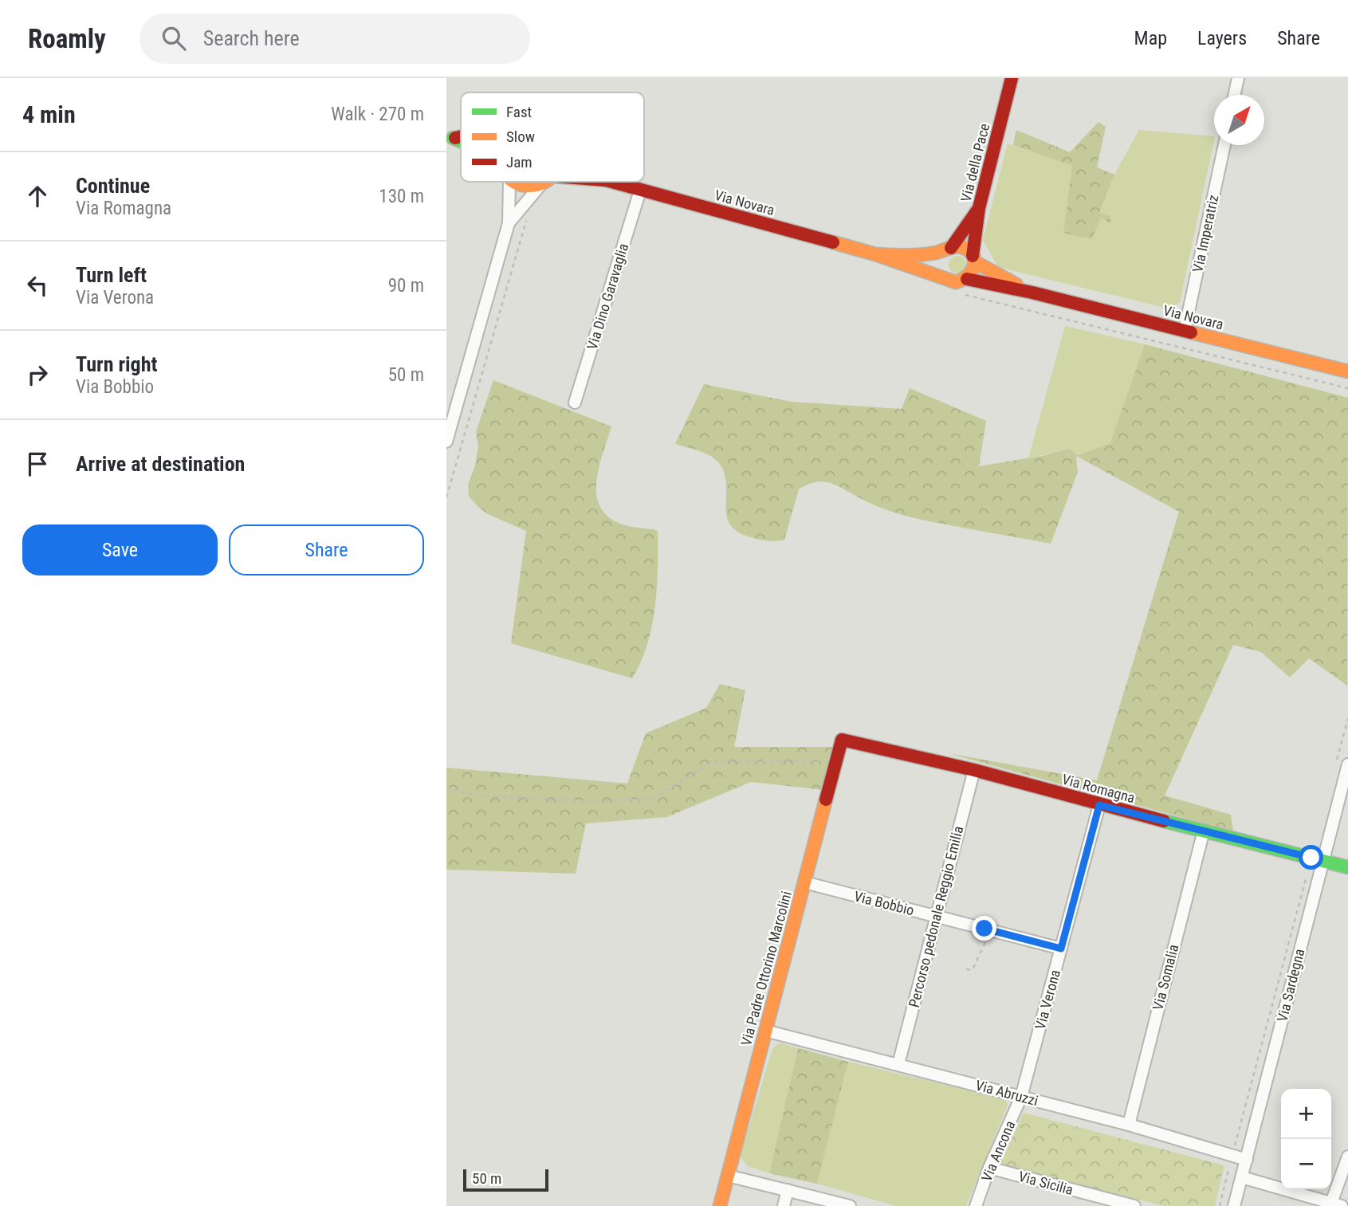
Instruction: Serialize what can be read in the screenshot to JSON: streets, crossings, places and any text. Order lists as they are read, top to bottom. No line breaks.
{"streets":{"street":["Via della Pace","Via Novara","Via Imperatriz","Via Dino Garavaglia","Via Romagna","Via Bobbio","Percorso pedonale Reggio Emilia","Via Padre Ottorino Marcolini","Via Somalia","Via Sardegna","Via Verona","Via Abruzzi","Via Ancona","Via Sicilia"]},"crossings":[["Via della Pace","Via Novara"],["Via Novara","Via Imperatriz"],["Via Novara","Via Dino Garavaglia"],["Via Romagna","Percorso pedonale Reggio Emilia"],["Via Romagna","Via Padre Ottorino Marcolini"],["Via Romagna","Via Somalia"],["Via Romagna","Via Sardegna"],["Via Romagna","Via Verona"],["Via Bobbio","Percorso pedonale Reggio Emilia"],["Via Bobbio","Via Padre Ottorino Marcolini"],["Via Bobbio","Via Verona"],["Percorso pedonale Reggio Emilia","Via Abruzzi"],["Via Padre Ottorino Marcolini","Via Abruzzi"],["Via Somalia","Via Abruzzi"],["Via Sardegna","Via Abruzzi"],["Via Verona","Via Abruzzi"],["Via Verona","Via Ancona"],["Via Abruzzi","Via Ancona"],["Via Ancona","Via Sicilia"]],"legend":["Fast","Slow","Jam"],"scale_bar":"50 m","north":"top right","page":{"header":"Roamly","search":"Search here","nav":["Map","Layers","Share"],"heading":["4 min","Walk · 270 m"],"list":[["Continue","Via Romagna","130 m"],["Turn left","Via Verona","90 m"],["Turn right","Via Bobbio","50 m"],"Arrive at destination"],"buttons":["Save","Share"],"map_buttons":["+","−"],"scale":"50 m"}}
